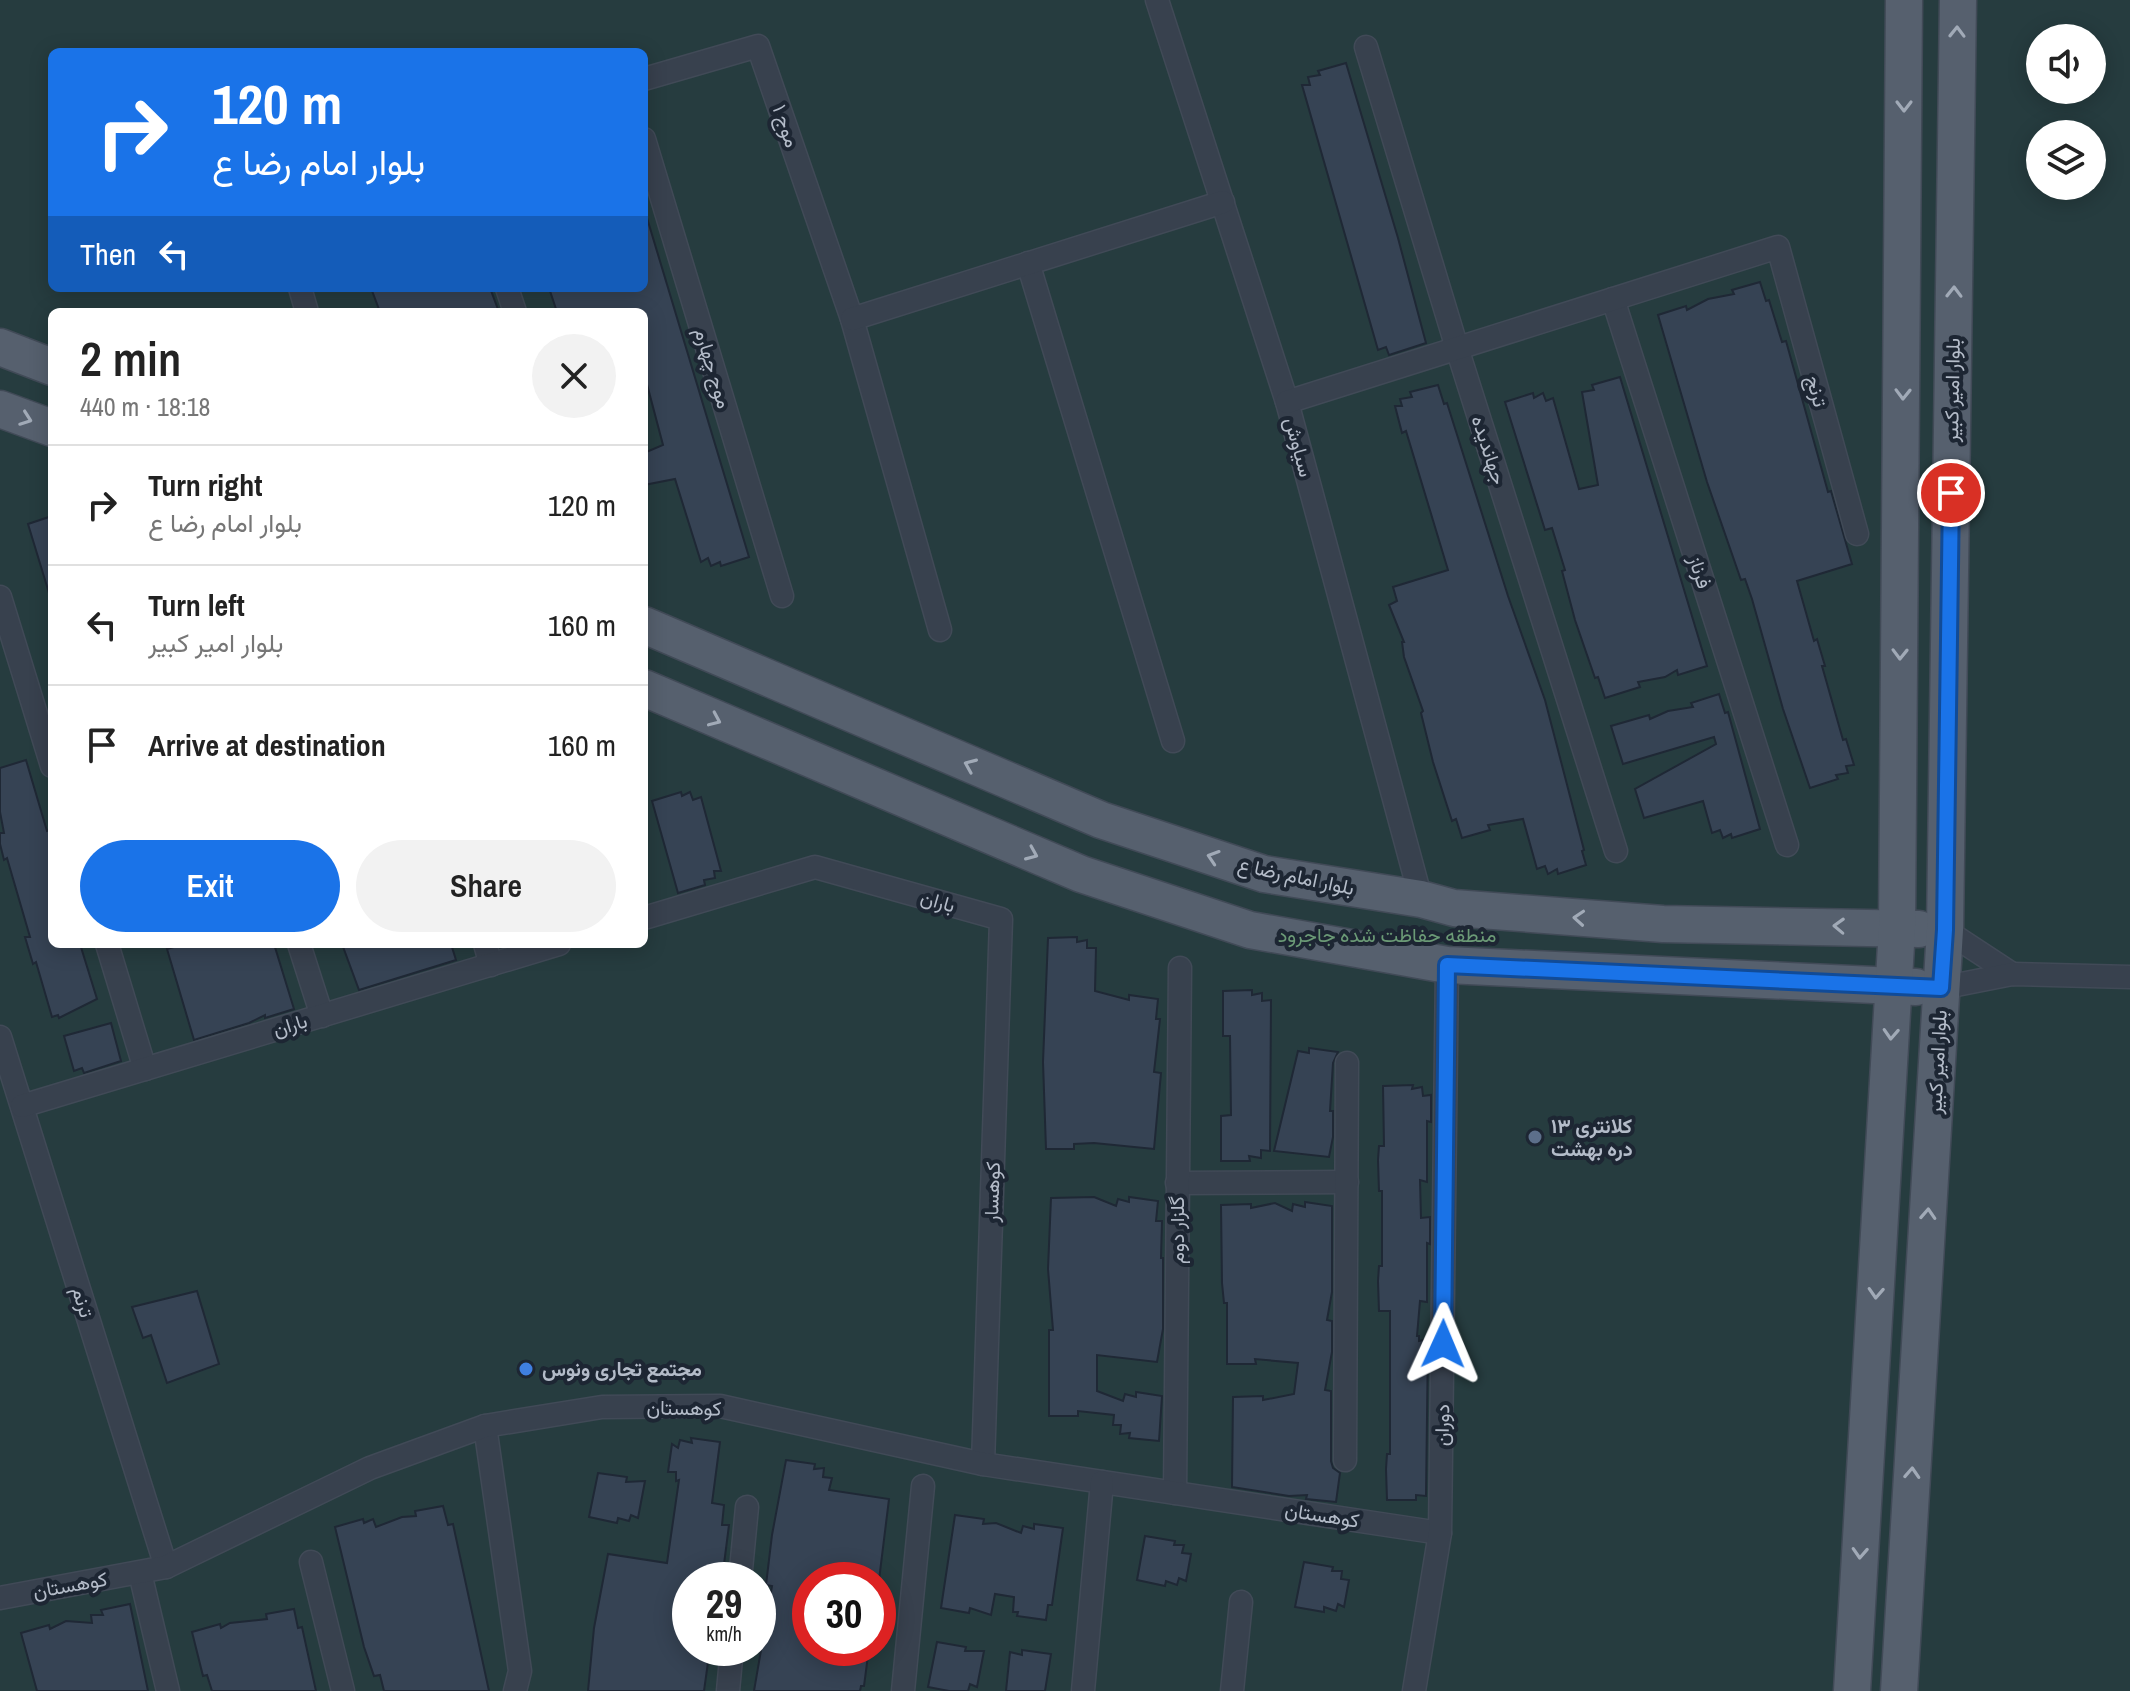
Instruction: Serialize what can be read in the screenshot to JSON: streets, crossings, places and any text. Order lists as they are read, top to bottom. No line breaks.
{"streets":{"main road":["بلوار امیر کبیر","بلوار امام رضا ع"],"street":["موج ۱","موج چهارم","ترنج","سیاوش","جهاندیده","فرناز","باران","کوهسار","گلزار دوم","ترنم","کوهستان","دوران"]},"crossings":[["بلوار امیر کبیر","بلوار امام رضا ع"],["ترنج","فرناز"],["سیاوش","بلوار امام رضا ع"],["باران","کوهسار"],["باران","ترنم"],["کوهسار","کوهستان"],["گلزار دوم","کوهستان"],["ترنم","کوهستان"],["کوهستان","دوران"]],"parks":["منطقه حفاظت شده جاجرود"],"places":["کلانتری ۱۳ دره بهشت","مجتمع تجاری ونوس"],"page":{"turn":["120 m","بلوار امام رضا ع"],"then":"Then","heading":["2 min","440 m · 18:18"],"list":[{"name":"Turn right","note":"بلوار امام رضا ع","value":"120 m"},{"name":"Turn left","note":"بلوار امیر کبیر","value":"160 m"},{"name":"Arrive at destination","value":"160 m"}],"buttons":["Exit","Share"],"speed":"29 km/h","limit":"30"}}
